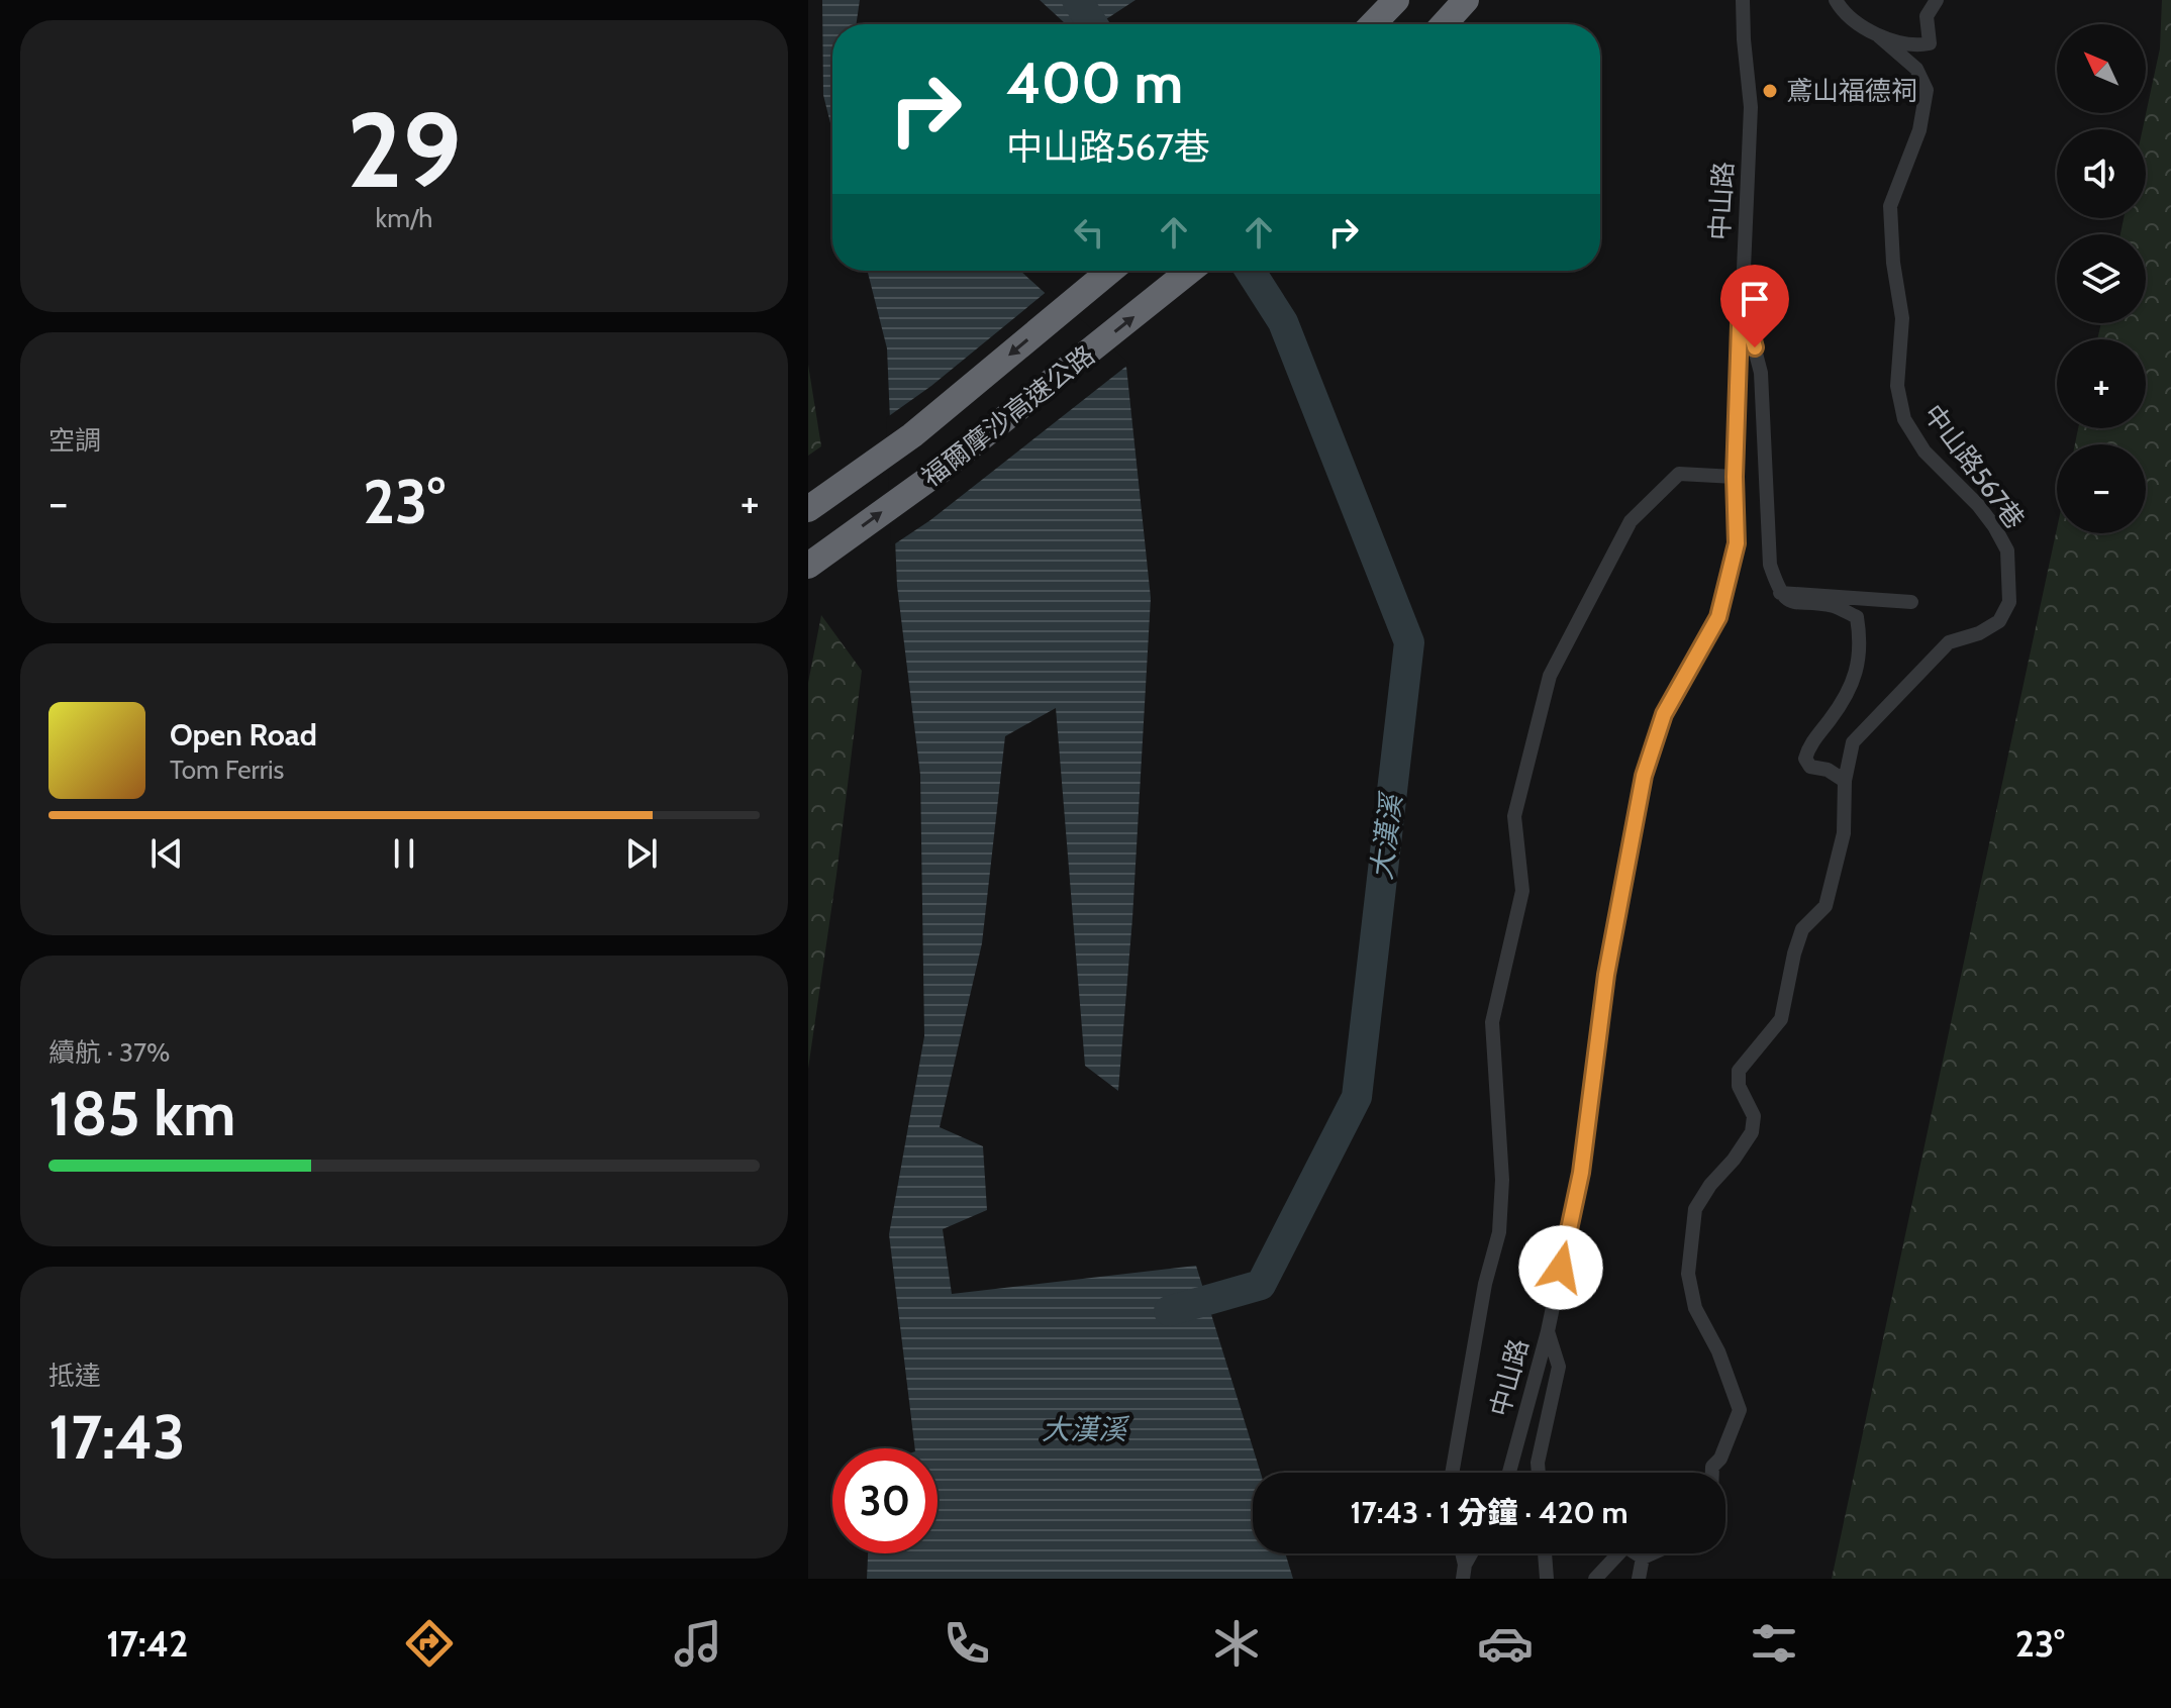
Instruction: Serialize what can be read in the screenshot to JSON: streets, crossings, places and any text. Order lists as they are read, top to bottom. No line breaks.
{"streets":{"highway":["福爾摩沙高速公路"],"street":["中山路","中山路567巷"]},"water":["大漢溪"],"places":["鳶山福德祠"],"north":"top left","page":{"tile":[["29","km/h"],"空調",["續航 · 37%","185 km"],["抵達","17:43"]],"map_buttons":["+","−"],"turn":["400 m","中山路567巷"],"heat":["−","23°","+"],"song":["Open Road","Tom Ferris"],"limit":"30","trip":"17:43 · 1 分鐘 · 420 m","tabs":["17:42","23°"]}}
